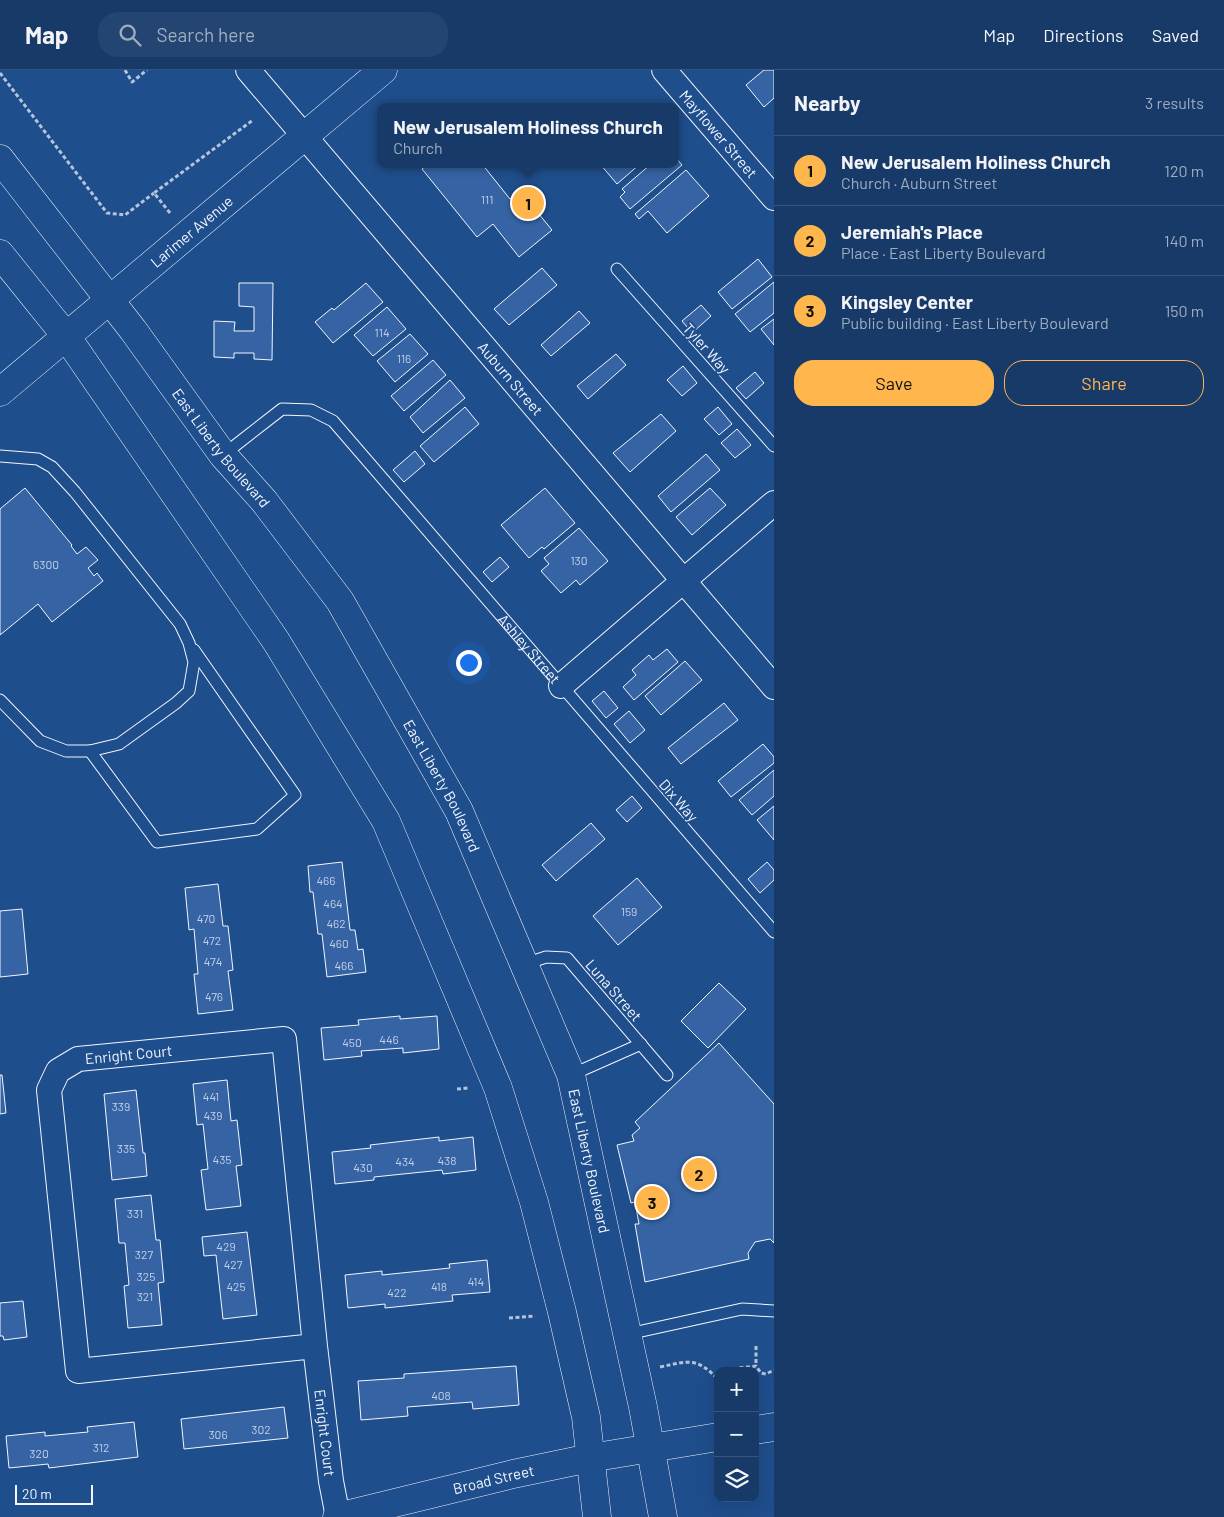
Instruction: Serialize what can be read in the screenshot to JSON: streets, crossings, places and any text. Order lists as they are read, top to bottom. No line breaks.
{"streets":{"main road":["Larimer Avenue","East Liberty Boulevard","Broad Street"],"street":["Mayflower Street","Auburn Street","Ashley Street","Enright Court"],"lane":["Tyler Way","Dix Way","Luna Street"]},"crossings":[["Larimer Avenue","Auburn Street"],["Larimer Avenue","East Liberty Boulevard"],["Auburn Street","Ashley Street"],["East Liberty Boulevard","Ashley Street"],["East Liberty Boulevard","Luna Street"],["East Liberty Boulevard","Broad Street"],["Ashley Street","Dix Way"],["Enright Court","Broad Street"]],"house_numbers":["111","114","116","130","6300","466","464","159","470","462","472","460","474","466","476","446","450","441","339","439","335","435","438","434","430","331","429","327","427","325","414","425","418","422","321","408","302","306","312","320"],"scale_bar":"20 m","page":{"header":"Map","search":"Search here","nav":["Map","Directions","Saved"],"heading":["Nearby","3 results"],"popup":["New Jerusalem Holiness Church","Church"],"list":[{"mark":"1","name":"New Jerusalem Holiness Church","note":"Church · Auburn Street","value":"120 m"},{"mark":"2","name":"Jeremiah's Place","note":"Place · East Liberty Boulevard","value":"140 m"},{"mark":"3","name":"Kingsley Center","note":"Public building · East Liberty Boulevard","value":"150 m"}],"pins":["1","2","3"],"buttons":["Save","Share"],"map_buttons":["+","−"],"scale":"20 m"}}
